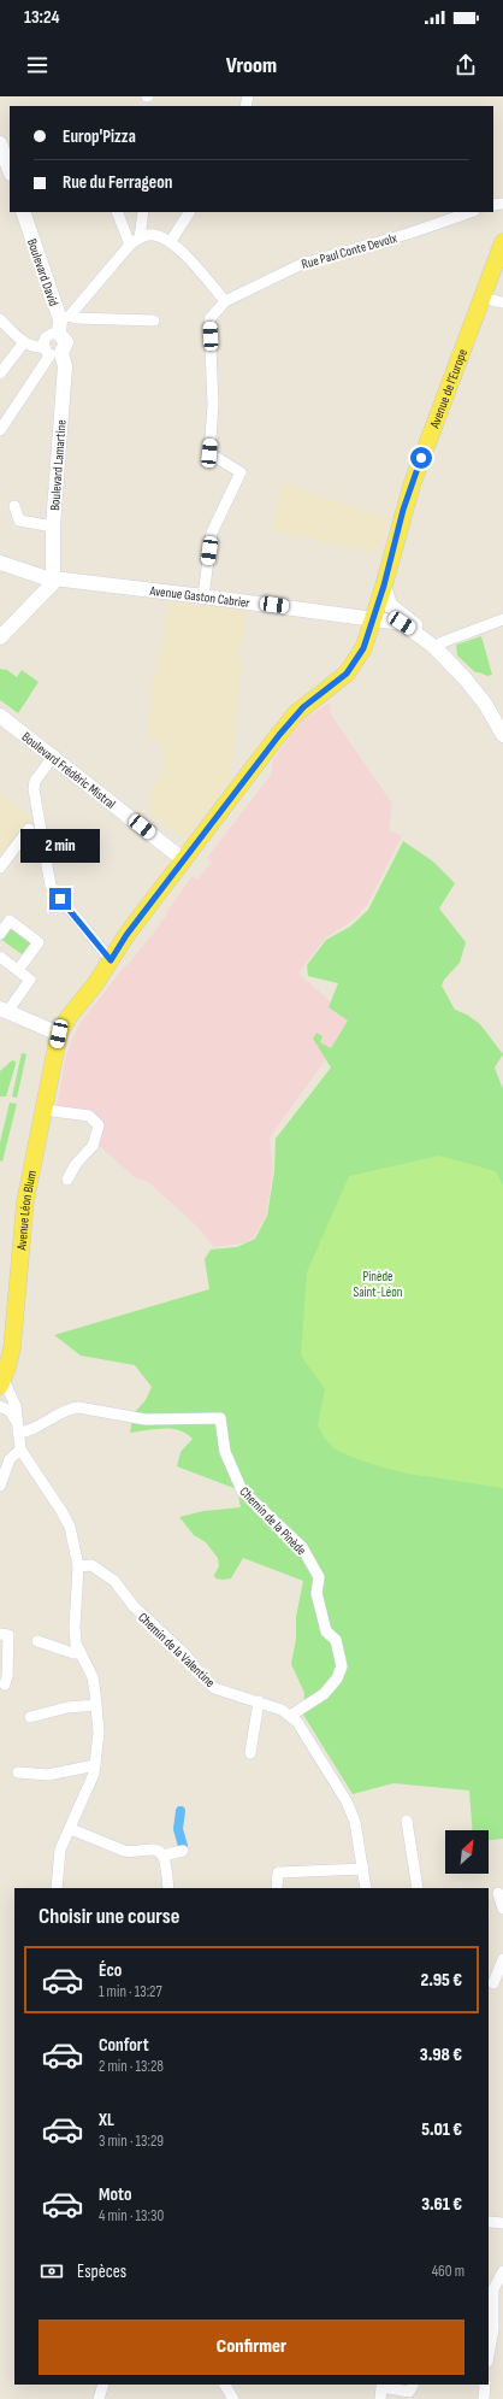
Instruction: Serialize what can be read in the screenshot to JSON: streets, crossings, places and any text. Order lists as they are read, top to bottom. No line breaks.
{"streets":{"main road":["Avenue de l'Europe","Avenue Léon Blum"],"street":["Rue Paul Conte Devolx","Boulevard David","Boulevard Lamartine","Avenue Gaston Cabrier","Boulevard Frédéric Mistral","Chemin de la Pinède","Chemin de la Valentine"]},"crossings":[["Boulevard David","Boulevard Lamartine"],["Avenue de l'Europe","Avenue Gaston Cabrier"],["Avenue de l'Europe","Boulevard Frédéric Mistral"],["Avenue de l'Europe","Avenue Léon Blum"],["Boulevard Lamartine","Avenue Gaston Cabrier"],["Chemin de la Pinède","Chemin de la Valentine"]],"parks":["Pinède Saint-Léon"],"north":"top right","page":{"status":"13:24","header":"Vroom","banner":["Europ'Pizza","Rue du Ferrageon"],"bubble":"2 min","heading":"Choisir une course","list":[{"name":"Éco","note":"1 min · 13:27","value":"2.95 €"},{"name":"Confort","note":"2 min · 13:28","value":"3.98 €"},{"name":"XL","note":"3 min · 13:29","value":"5.01 €"},{"name":"Moto","note":"4 min · 13:30","value":"3.61 €"}],"pay":["Espèces","460 m"],"buttons":"Confirmer"}}
